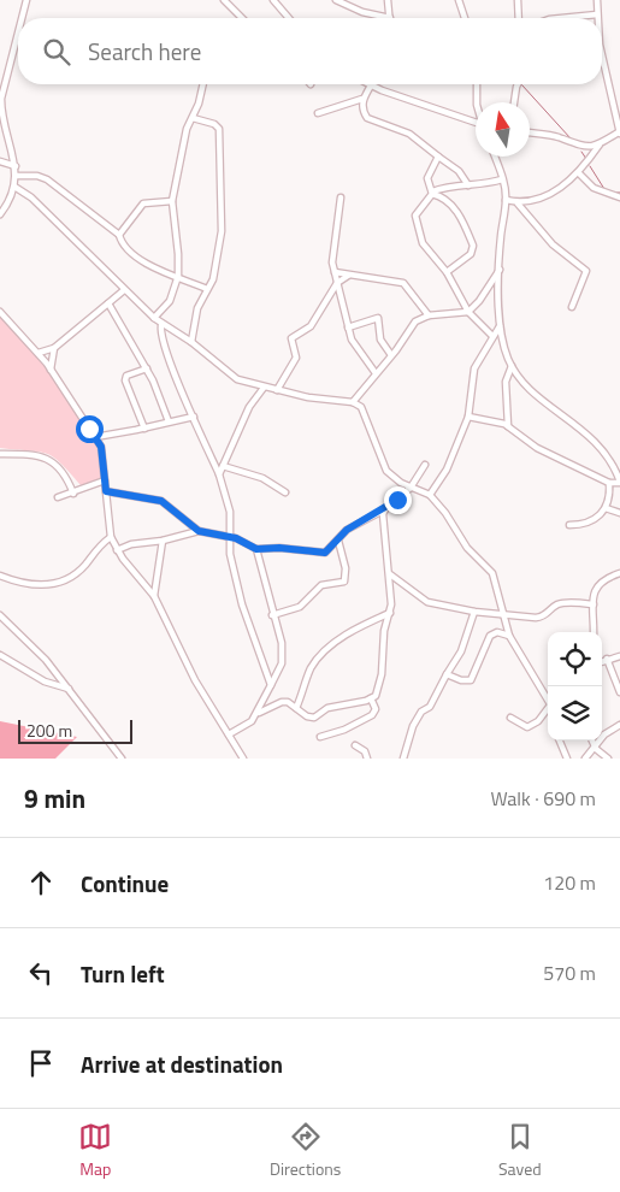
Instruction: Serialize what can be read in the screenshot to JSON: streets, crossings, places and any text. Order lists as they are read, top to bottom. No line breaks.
{"scale_bar":"200 m","north":"top","page":{"search":"Search here","scale":"200 m","heading":["9 min","Walk · 690 m"],"list":[["Continue","120 m"],["Turn left","570 m"],"Arrive at destination"],"nav":["Map","Directions","Saved"]}}
